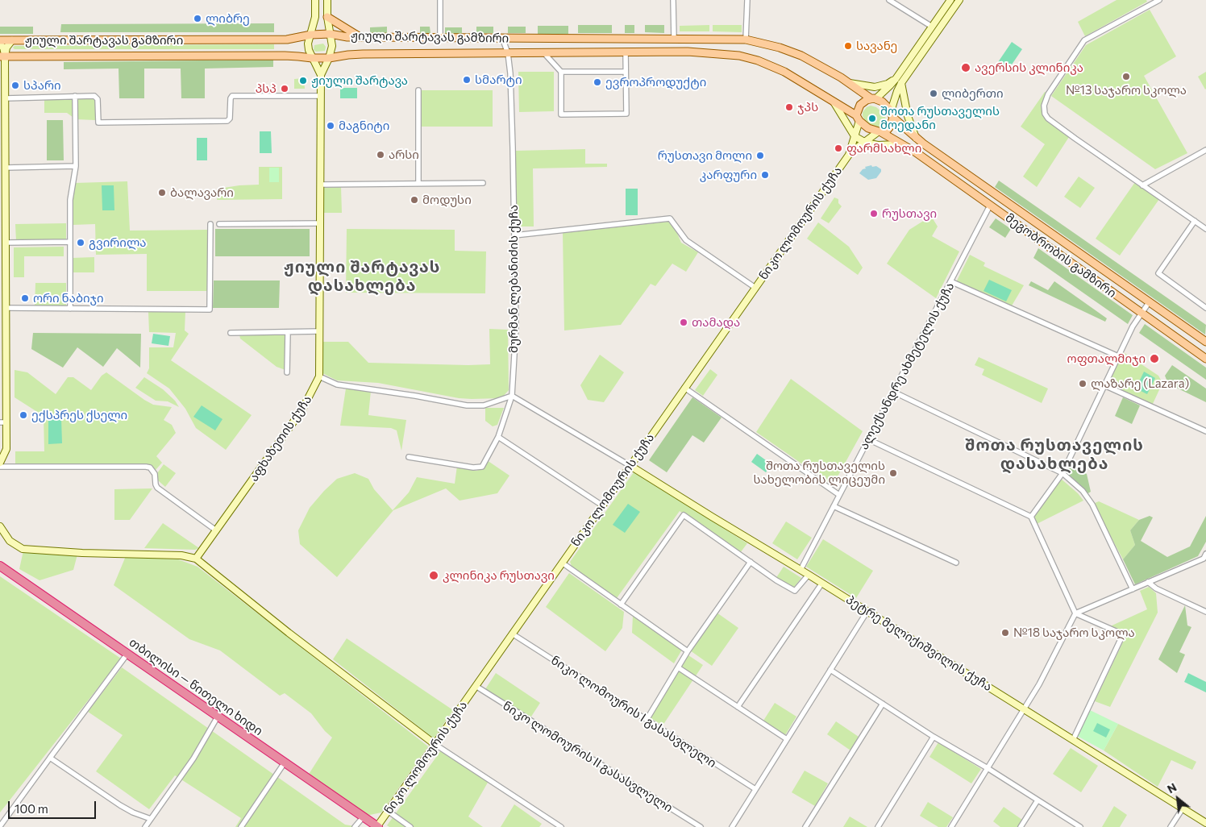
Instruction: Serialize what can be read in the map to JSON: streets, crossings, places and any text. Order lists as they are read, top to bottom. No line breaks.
{"streets":{"highway":["თბილისი — წითელი ხიდი"],"main road":["ჟიული შარტავას გამზირი","მეგობრობის გამზირი"],"street":["ნიკო ლომოურის ქუჩა","მურმან ლებანიძის ქუჩა","ალექსანდრე ახმეტელის ქუჩა","აფხაზეთის ქუჩა","პეტრე მელიქიშვილის ქუჩა","ნიკო ლომოურის I გასასვლელი","ნიკო ლომოურის II გასასვლელი"]},"crossings":[["ჟიული შარტავას გამზირი","მურმან ლებანიძის ქუჩა"],["ჟიული შარტავას გამზირი","აფხაზეთის ქუჩა"],["ნიკო ლომოურის ქუჩა","პეტრე მელიქიშვილის ქუჩა"],["ნიკო ლომოურის ქუჩა","თბილისი — წითელი ხიდი"],["ნიკო ლომოურის ქუჩა","ნიკო ლომოურის I გასასვლელი"],["ნიკო ლომოურის ქუჩა","ნიკო ლომოურის II გასასვლელი"],["მეგობრობის გამზირი","ალექსანდრე ახმეტელის ქუჩა"],["ალექსანდრე ახმეტელის ქუჩა","პეტრე მელიქიშვილის ქუჩა"]],"districts":["ჟიული შარტავას დასახლება","შოთა რუსთაველის დასახლება"],"places":["ლიბრე","სავანე","ავერსის კლინიკა","№13 საჯარო სკოლა","სმარტი","ჟიული შარტავა","ევროპროდუქტი","სპარი","პსპ","ლიბერთი","ჯპს","შოთა რუსთაველის მოედანი","მაგნიტი","ფარმსახლი","არსი","რუსთავი მოლი","კარფური","ბალავარი","მოდუსი","რუსთავი","გვირილა","ორი ნაბიჯი","თამადა","ოფთალმიჯი","ლაზარე (Lazara)","ექსპრეს ქსელი","შოთა რუსთაველის სახელობის ლიცეუმი","კლინიკა რუსთავი","№18 საჯარო სკოლა"],"scale_bar":"100 m","north":"top left"}
